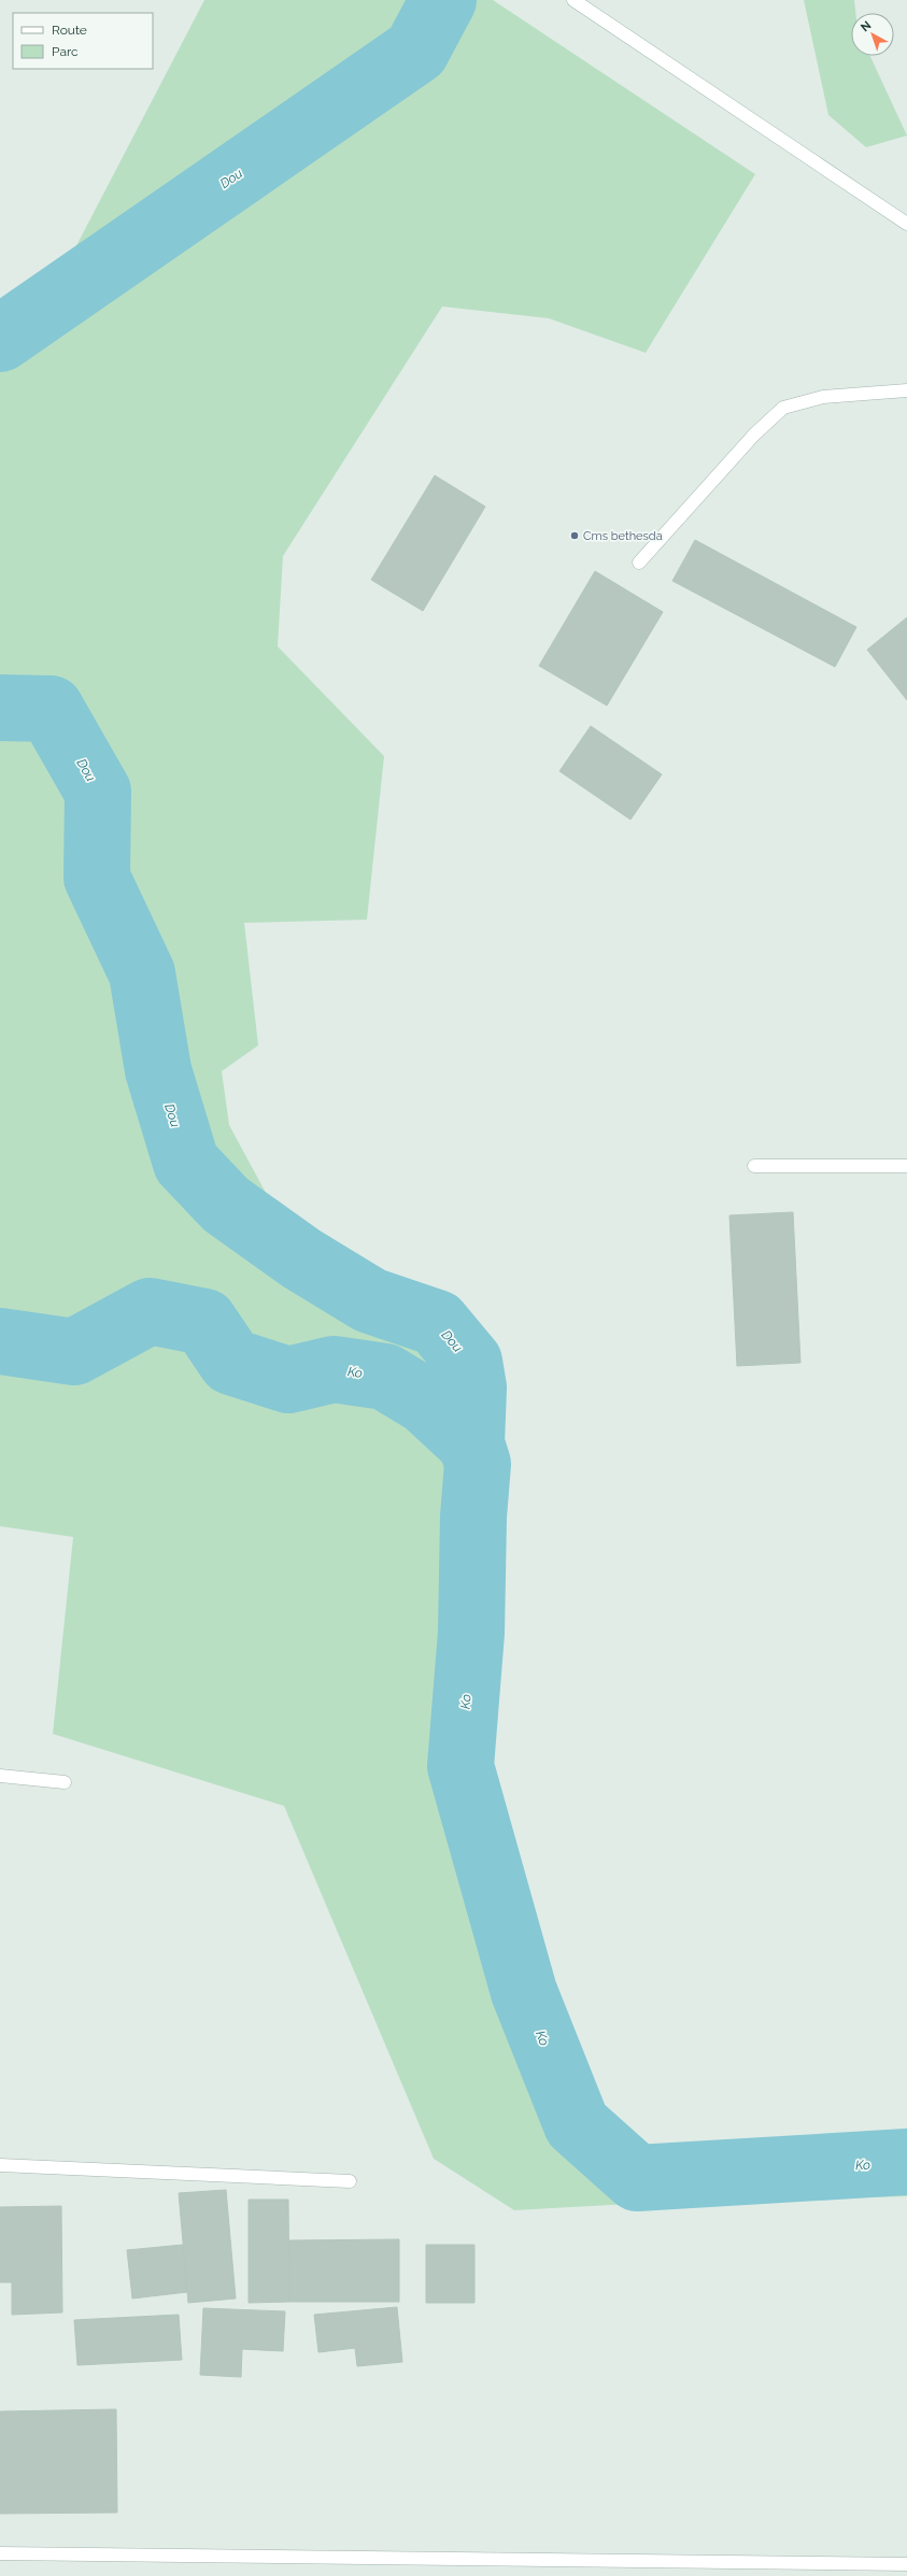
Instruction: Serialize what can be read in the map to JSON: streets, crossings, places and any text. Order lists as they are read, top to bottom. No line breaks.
{"water":["Dou","Ko"],"places":["Cms bethesda"],"legend":["Route","Parc"],"north":"top left"}
